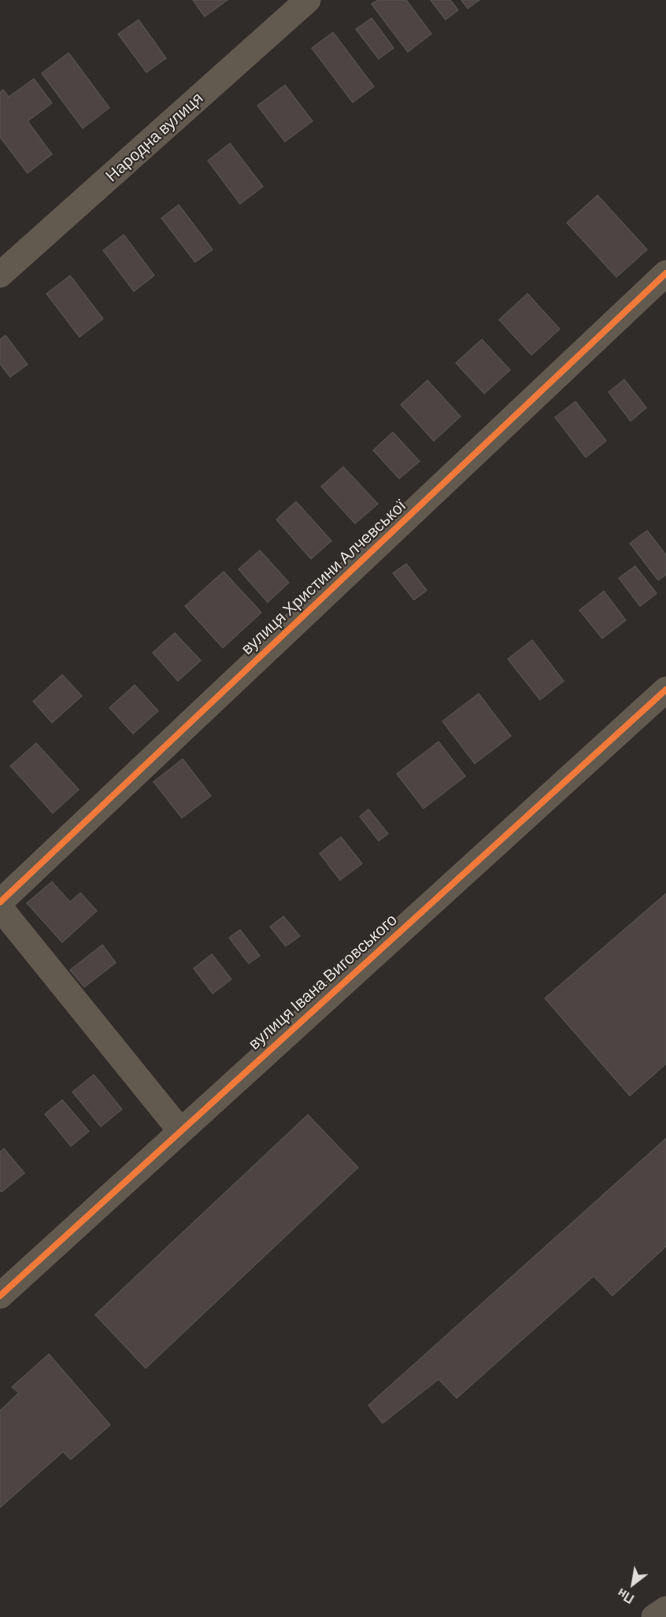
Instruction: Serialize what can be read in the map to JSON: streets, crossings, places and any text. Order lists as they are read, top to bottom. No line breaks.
{"streets":{"street":["Народна вулиця","вулиця Христини Алчевської","вулиця Івана Виговського"]},"north":"bottom left"}
